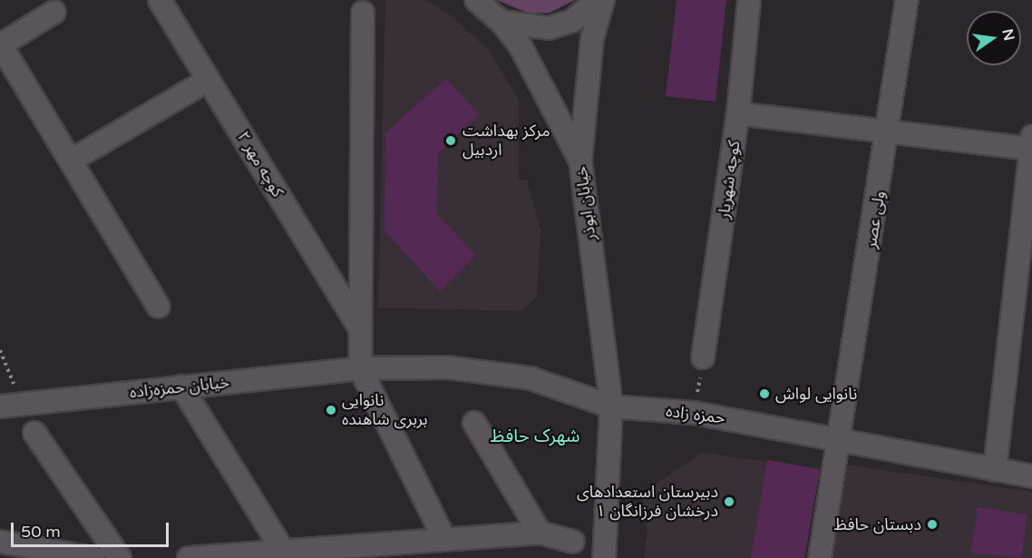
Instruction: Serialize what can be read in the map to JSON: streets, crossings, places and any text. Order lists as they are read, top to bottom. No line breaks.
{"streets":{"street":["کوچه مهر ۲","کوچه شهریار","خیابان ابوذر","ولی عصر","خیابان حمزه‌زاده","حمزه زاده"]},"crossings":[["خیابان ابوذر","حمزه زاده"],["ولی عصر","حمزه زاده"],["خیابان حمزه‌زاده","حمزه زاده"]],"districts":["شهرک حافظ"],"places":["مرکز بهداشت اردبیل","نانوایی لواش","نانوایی بربری شاهنده","دبیرستان استعدادهای درخشان فرزانگان ۱","دبستان حافظ"],"scale_bar":"50 m","north":"right"}
